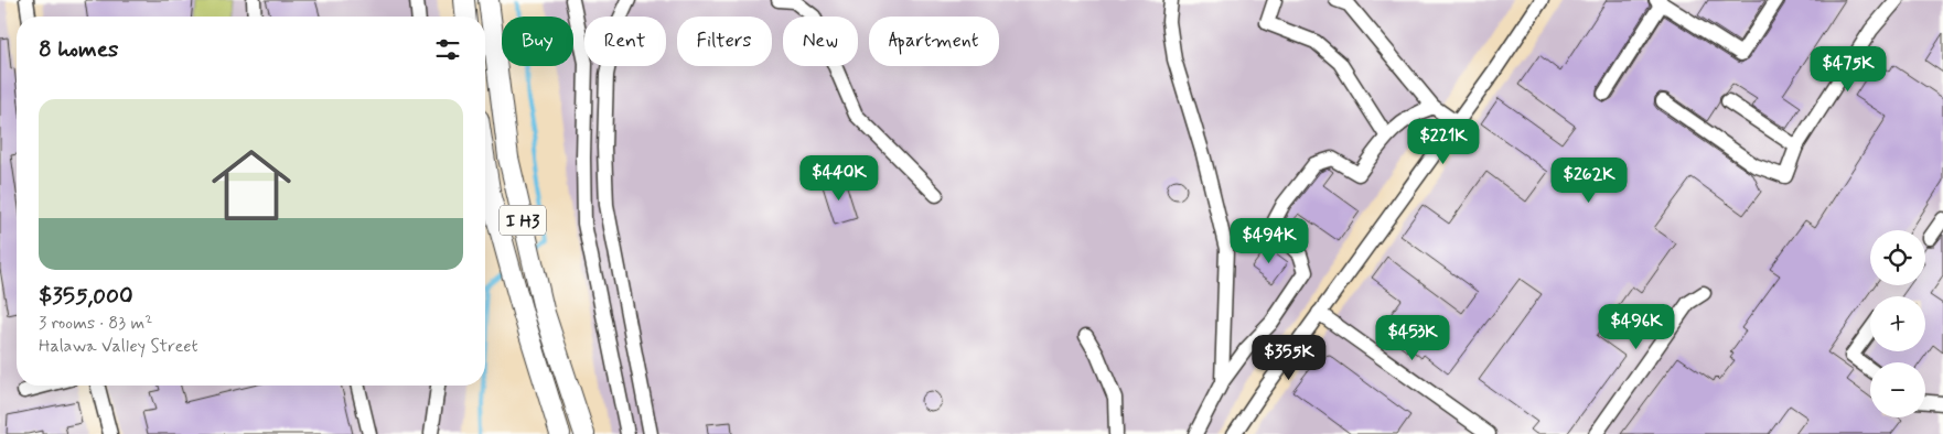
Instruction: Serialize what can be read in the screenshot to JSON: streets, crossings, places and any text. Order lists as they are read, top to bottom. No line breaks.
{"streets":{"highway":["I H3"]},"page":{"chip":["Buy","Rent","Filters","New","Apartment"],"heading":"8 homes","price":["$475K","$221K","$440K","$262K","$494K","$496K","$453K","$355K"],"list":[{"name":"$355,000","note":"3 rooms · 83 m² · Halawa Valley Street"}],"map_buttons":["+","−"]}}
